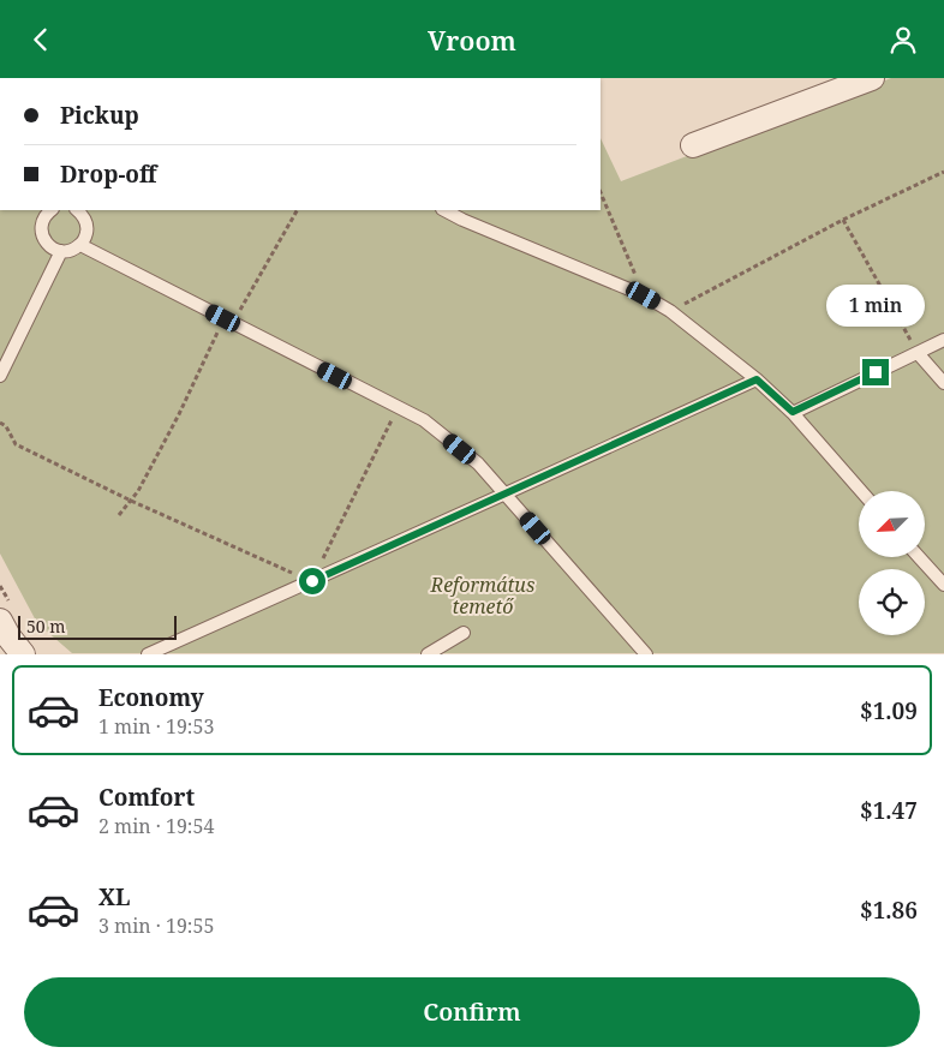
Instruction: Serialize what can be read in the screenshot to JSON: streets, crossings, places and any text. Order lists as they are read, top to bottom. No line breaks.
{"parks":["Református temető"],"scale_bar":"50 m","north":"bottom left","page":{"header":"Vroom","banner":["Pickup","Drop-off"],"bubble":"1 min","scale":"50 m","list":[{"name":"Economy","note":"1 min · 19:53","value":"$1.09"},{"name":"Comfort","note":"2 min · 19:54","value":"$1.47"},{"name":"XL","note":"3 min · 19:55","value":"$1.86"}],"buttons":"Confirm"}}
